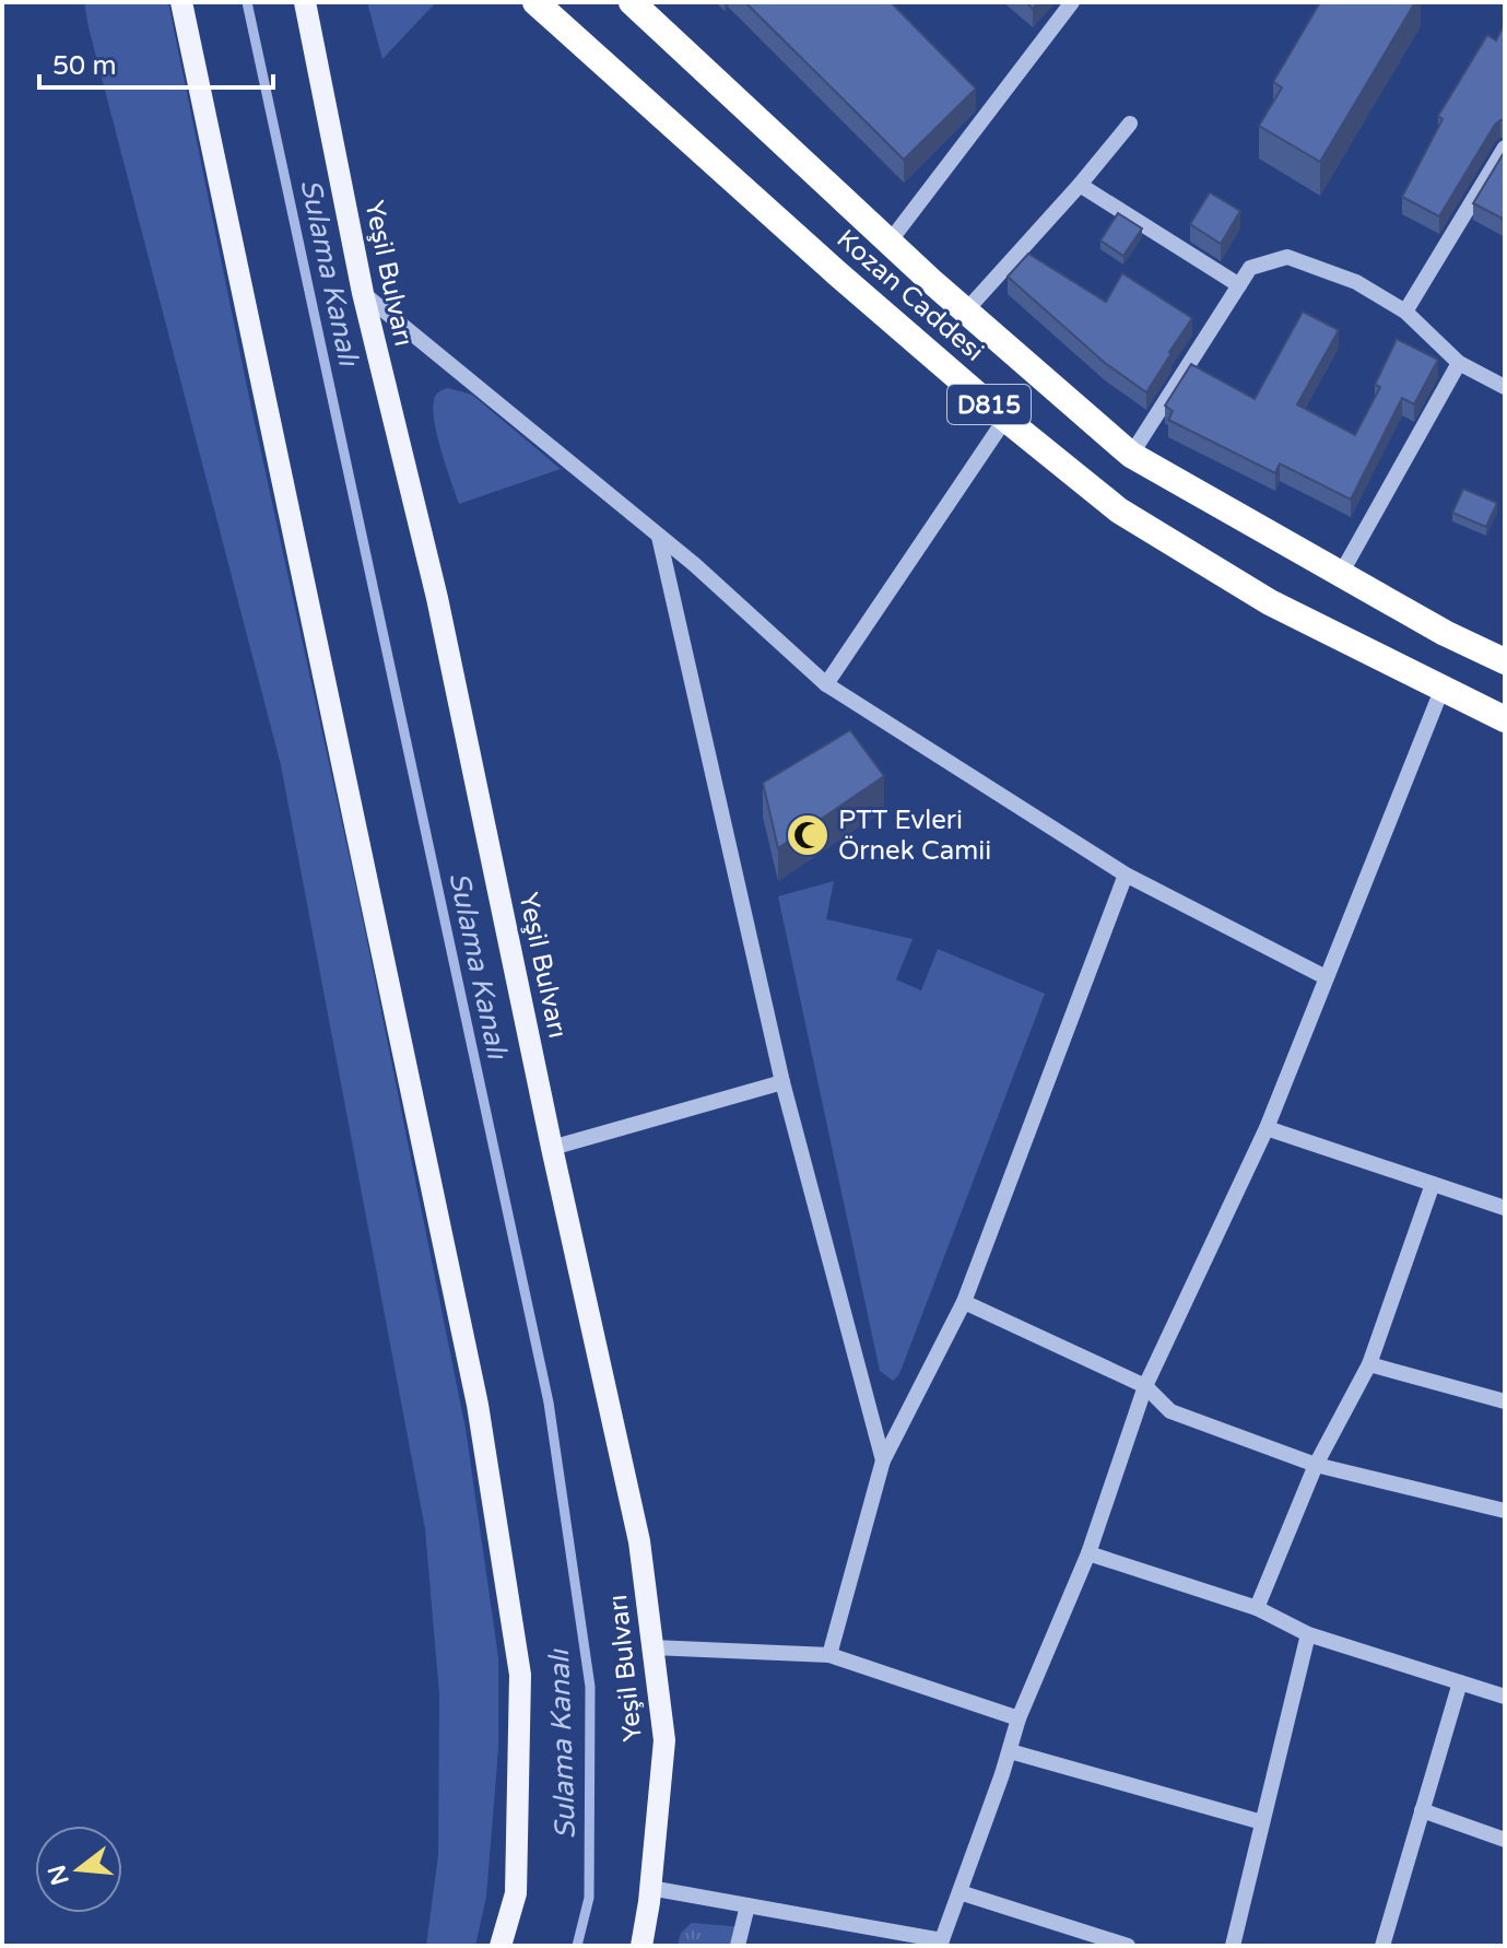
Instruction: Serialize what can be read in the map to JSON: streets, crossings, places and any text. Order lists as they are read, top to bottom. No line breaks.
{"streets":{"highway":["Kozan Caddesi","D815"],"main road":["Yeşil Bulvarı"]},"water":["Sulama Kanalı"],"places":{"mosque":["PTT Evleri Örnek Camii"]},"scale_bar":"50 m","north":"left"}
